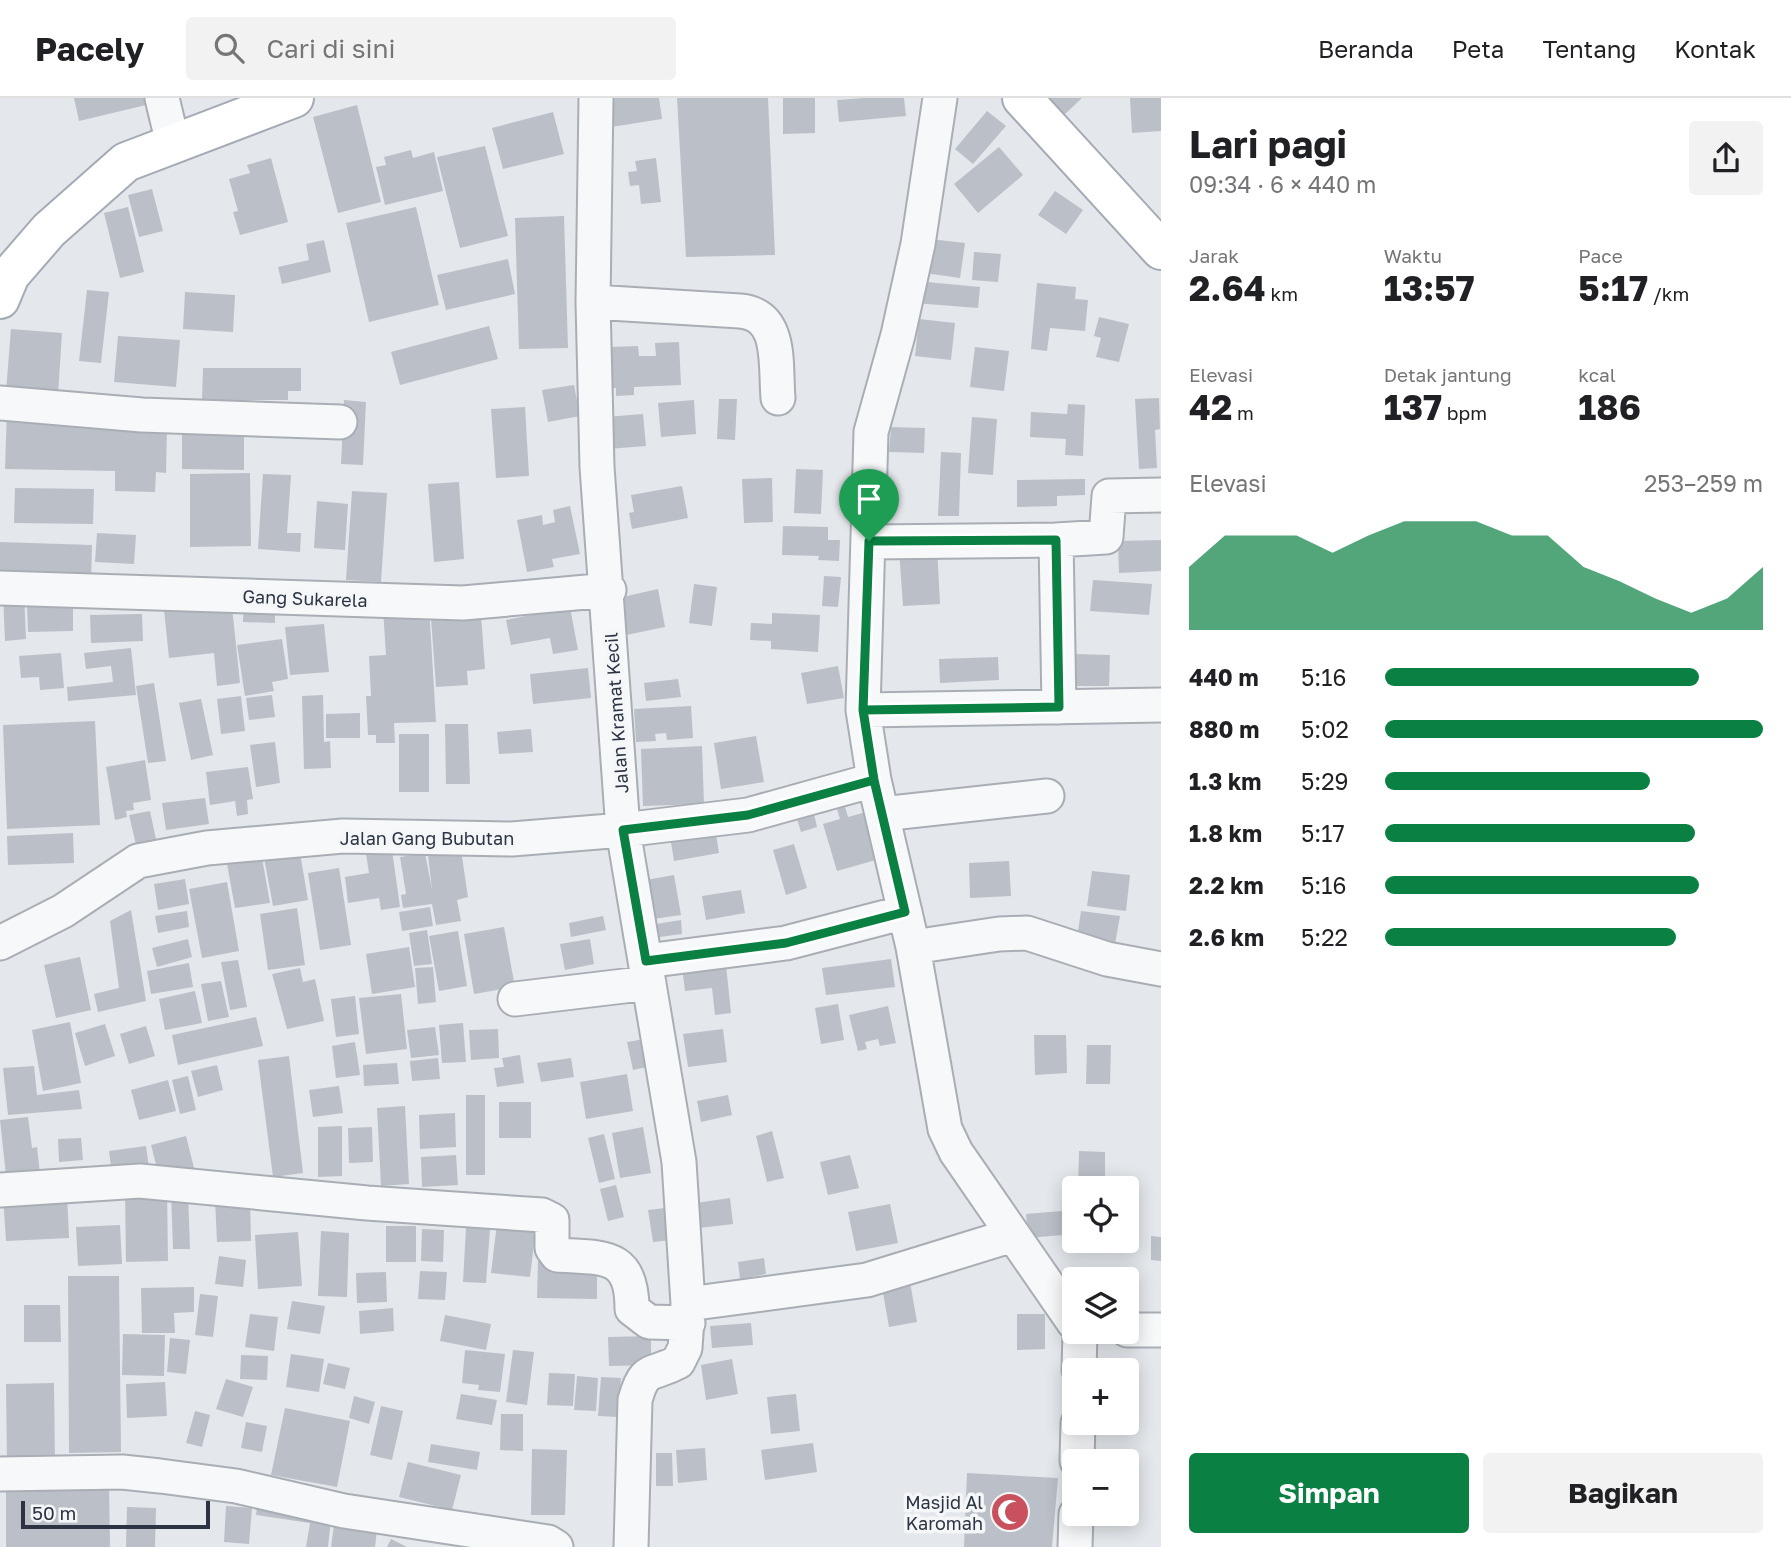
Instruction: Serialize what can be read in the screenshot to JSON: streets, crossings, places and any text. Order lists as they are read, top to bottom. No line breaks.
{"streets":{"street":["Gang Sukarela","Jalan Kramat Kecil","Jalan Gang Bubutan"]},"crossings":[["Gang Sukarela","Jalan Kramat Kecil"],["Jalan Kramat Kecil","Jalan Gang Bubutan"]],"places":{"mosque":["Masjid Al Karomah"]},"scale_bar":"50 m","page":{"header":"Pacely","search":"Cari di sini","nav":["Beranda","Peta","Tentang","Kontak"],"heading":["Lari pagi","09:34 · 6 × 440 m"],"stats":[["Jarak","2.64 km"],["Waktu","13:57"],["Pace","5:17 /km"],["Elevasi","42 m"],["Detak jantung","137 bpm"],["kcal","186"]],"chart":["Elevasi","253–259 m"],"list":[{"name":"440 m","note":"5:16"},{"name":"880 m","note":"5:02"},{"name":"1.3 km","note":"5:29"},{"name":"1.8 km","note":"5:17"},{"name":"2.2 km","note":"5:16"},{"name":"2.6 km","note":"5:22"}],"map_buttons":["+","−"],"buttons":["Simpan","Bagikan"],"scale":"50 m"}}
